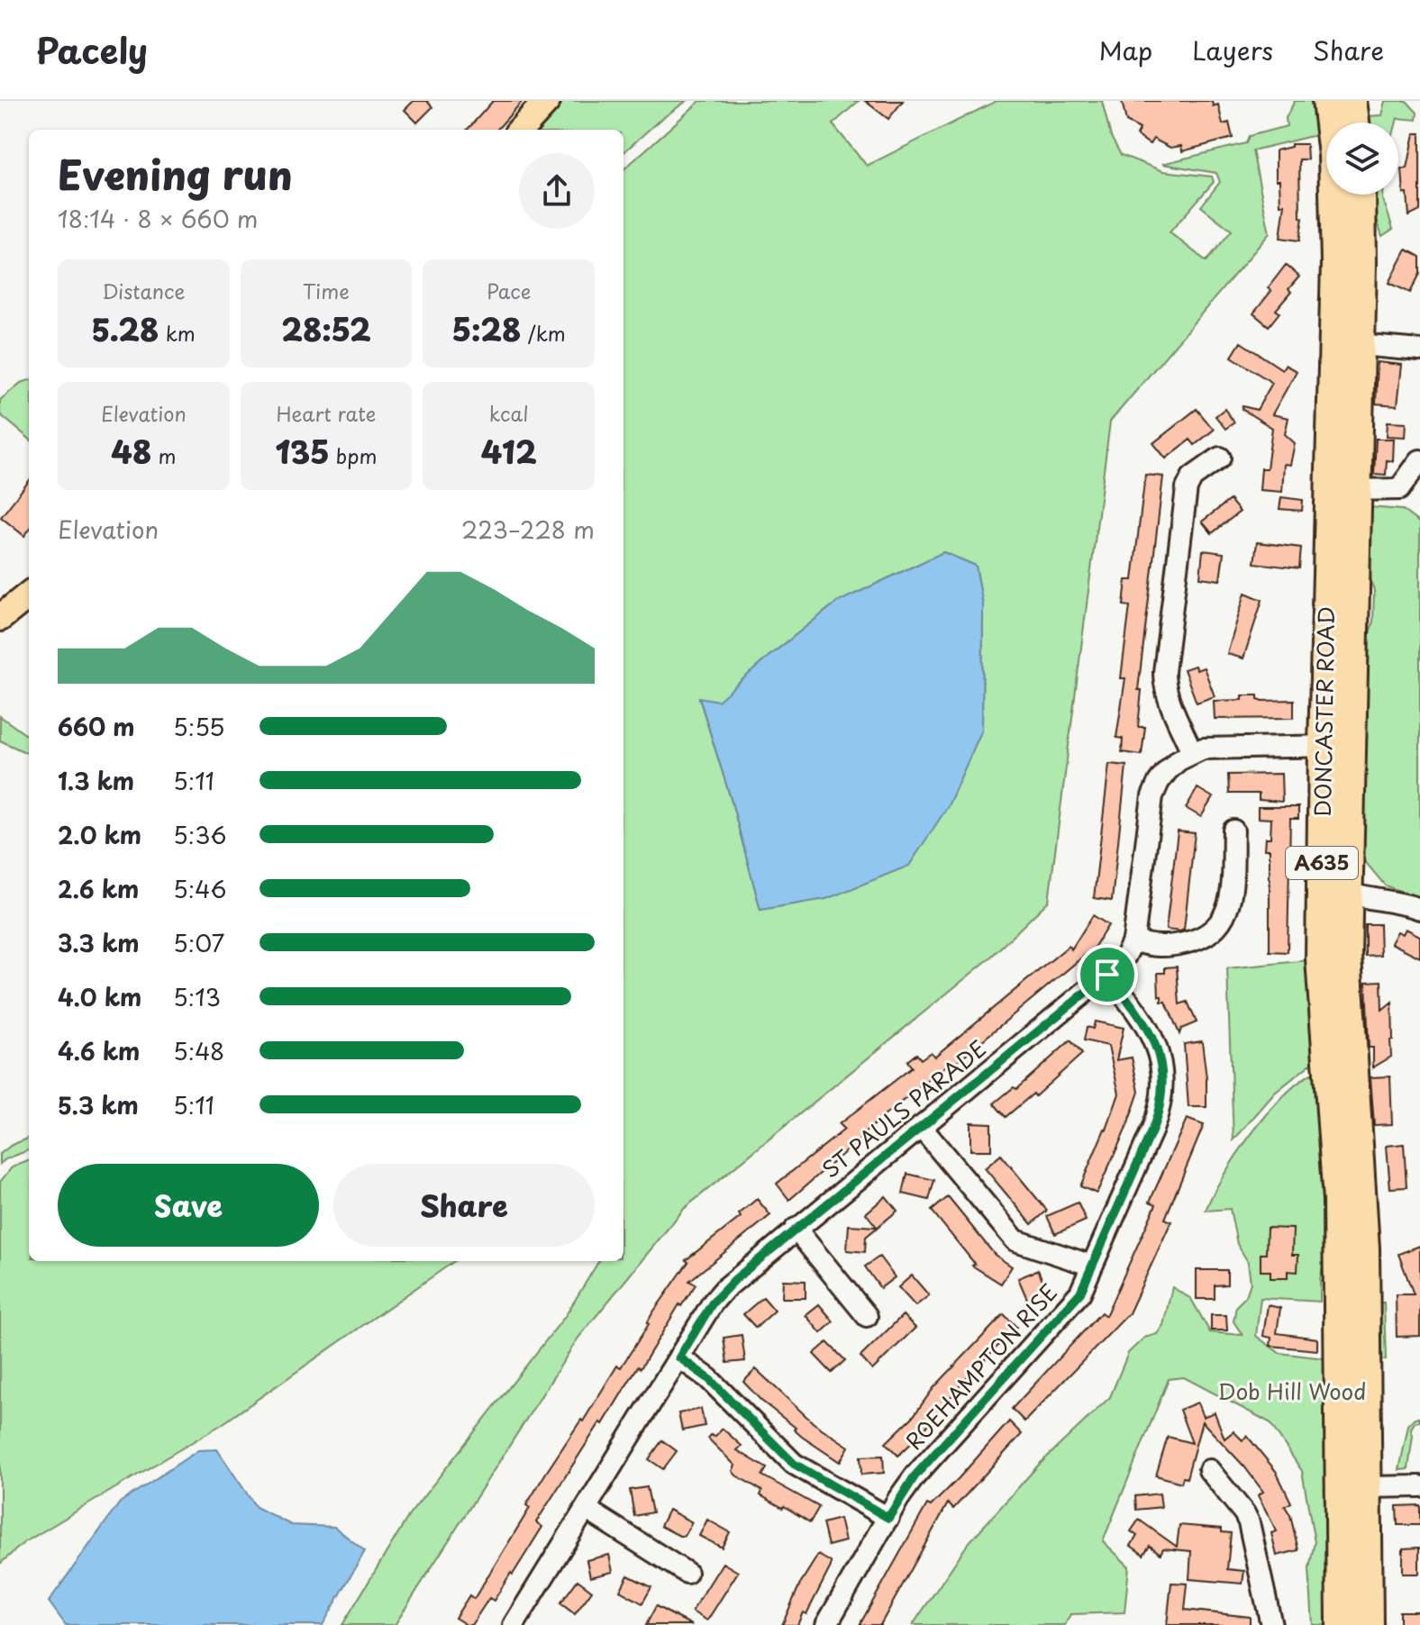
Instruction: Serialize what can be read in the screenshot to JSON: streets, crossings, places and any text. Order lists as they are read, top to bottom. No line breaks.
{"streets":{"highway":["DONCASTER ROAD","A635"],"street":["ST PAULS PARADE","ROEHAMPTON RISE"]},"crossings":[["ST PAULS PARADE","ROEHAMPTON RISE"]],"parks":["Dob Hill Wood"],"page":{"header":"Pacely","nav":["Map","Layers","Share"],"heading":["Evening run","18:14 · 8 × 660 m"],"stats":[["Distance","5.28 km"],["Time","28:52"],["Pace","5:28 /km"],["Elevation","48 m"],["Heart rate","135 bpm"],["kcal","412"]],"chart":["Elevation","223–228 m"],"list":[{"name":"660 m","note":"5:55"},{"name":"1.3 km","note":"5:11"},{"name":"2.0 km","note":"5:36"},{"name":"2.6 km","note":"5:46"},{"name":"3.3 km","note":"5:07"},{"name":"4.0 km","note":"5:13"},{"name":"4.6 km","note":"5:48"},{"name":"5.3 km","note":"5:11"}],"buttons":["Save","Share"]}}
